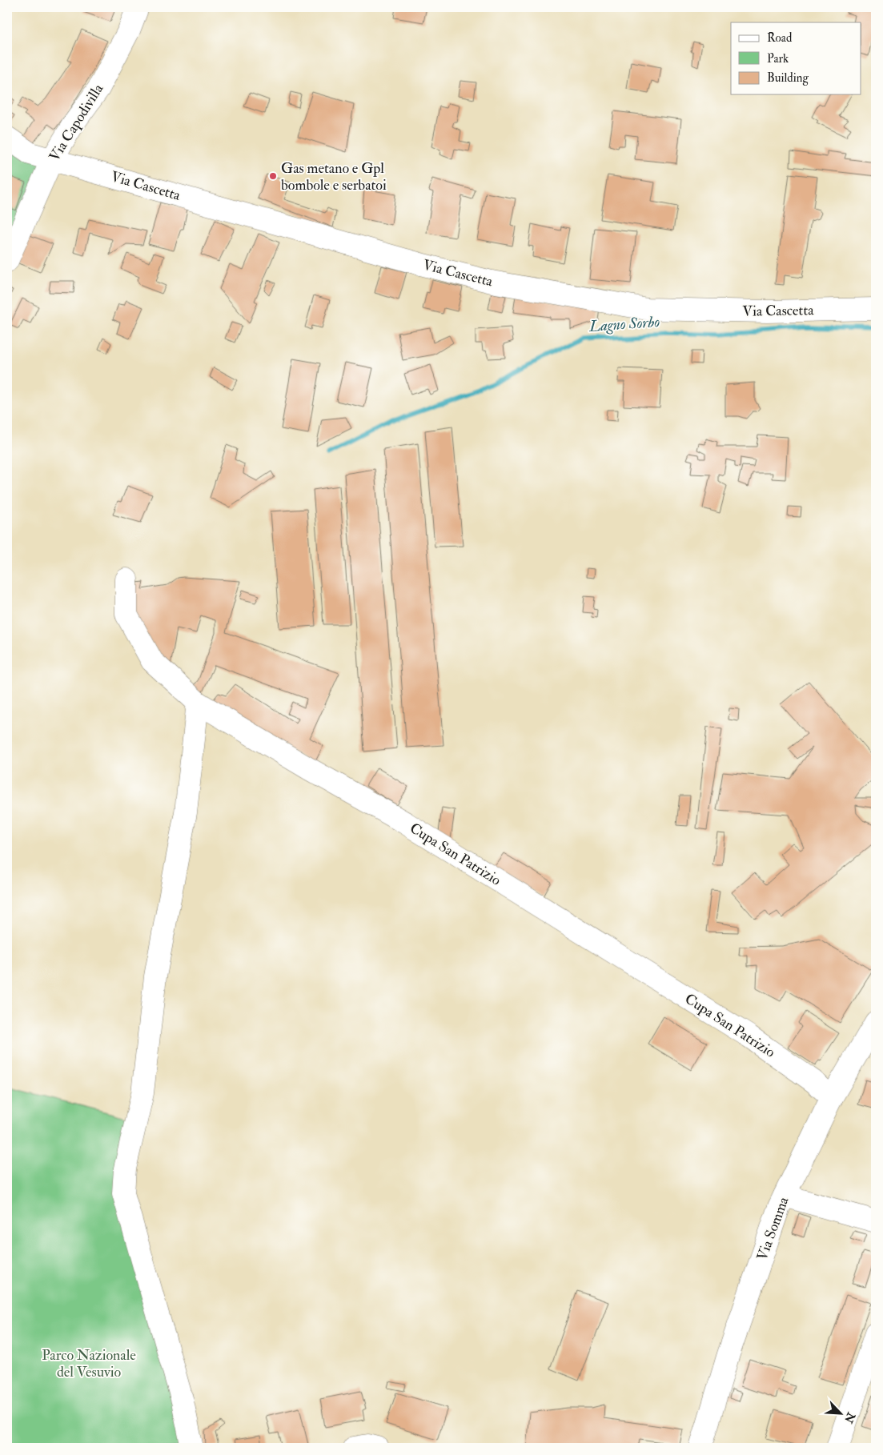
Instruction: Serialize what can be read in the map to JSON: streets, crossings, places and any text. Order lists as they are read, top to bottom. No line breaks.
{"streets":{"street":["Via Capodivilla","Via Cascetta","Cupa San Patrizio","Via Somma"]},"crossings":[["Via Capodivilla","Via Cascetta"],["Cupa San Patrizio","Via Somma"]],"water":["Lagno Sorbo"],"parks":["Parco Nazionale del Vesuvio"],"places":["Gas metano e Gpl bombole e serbatoi"],"legend":["Road","Park","Building"],"north":"bottom right"}
